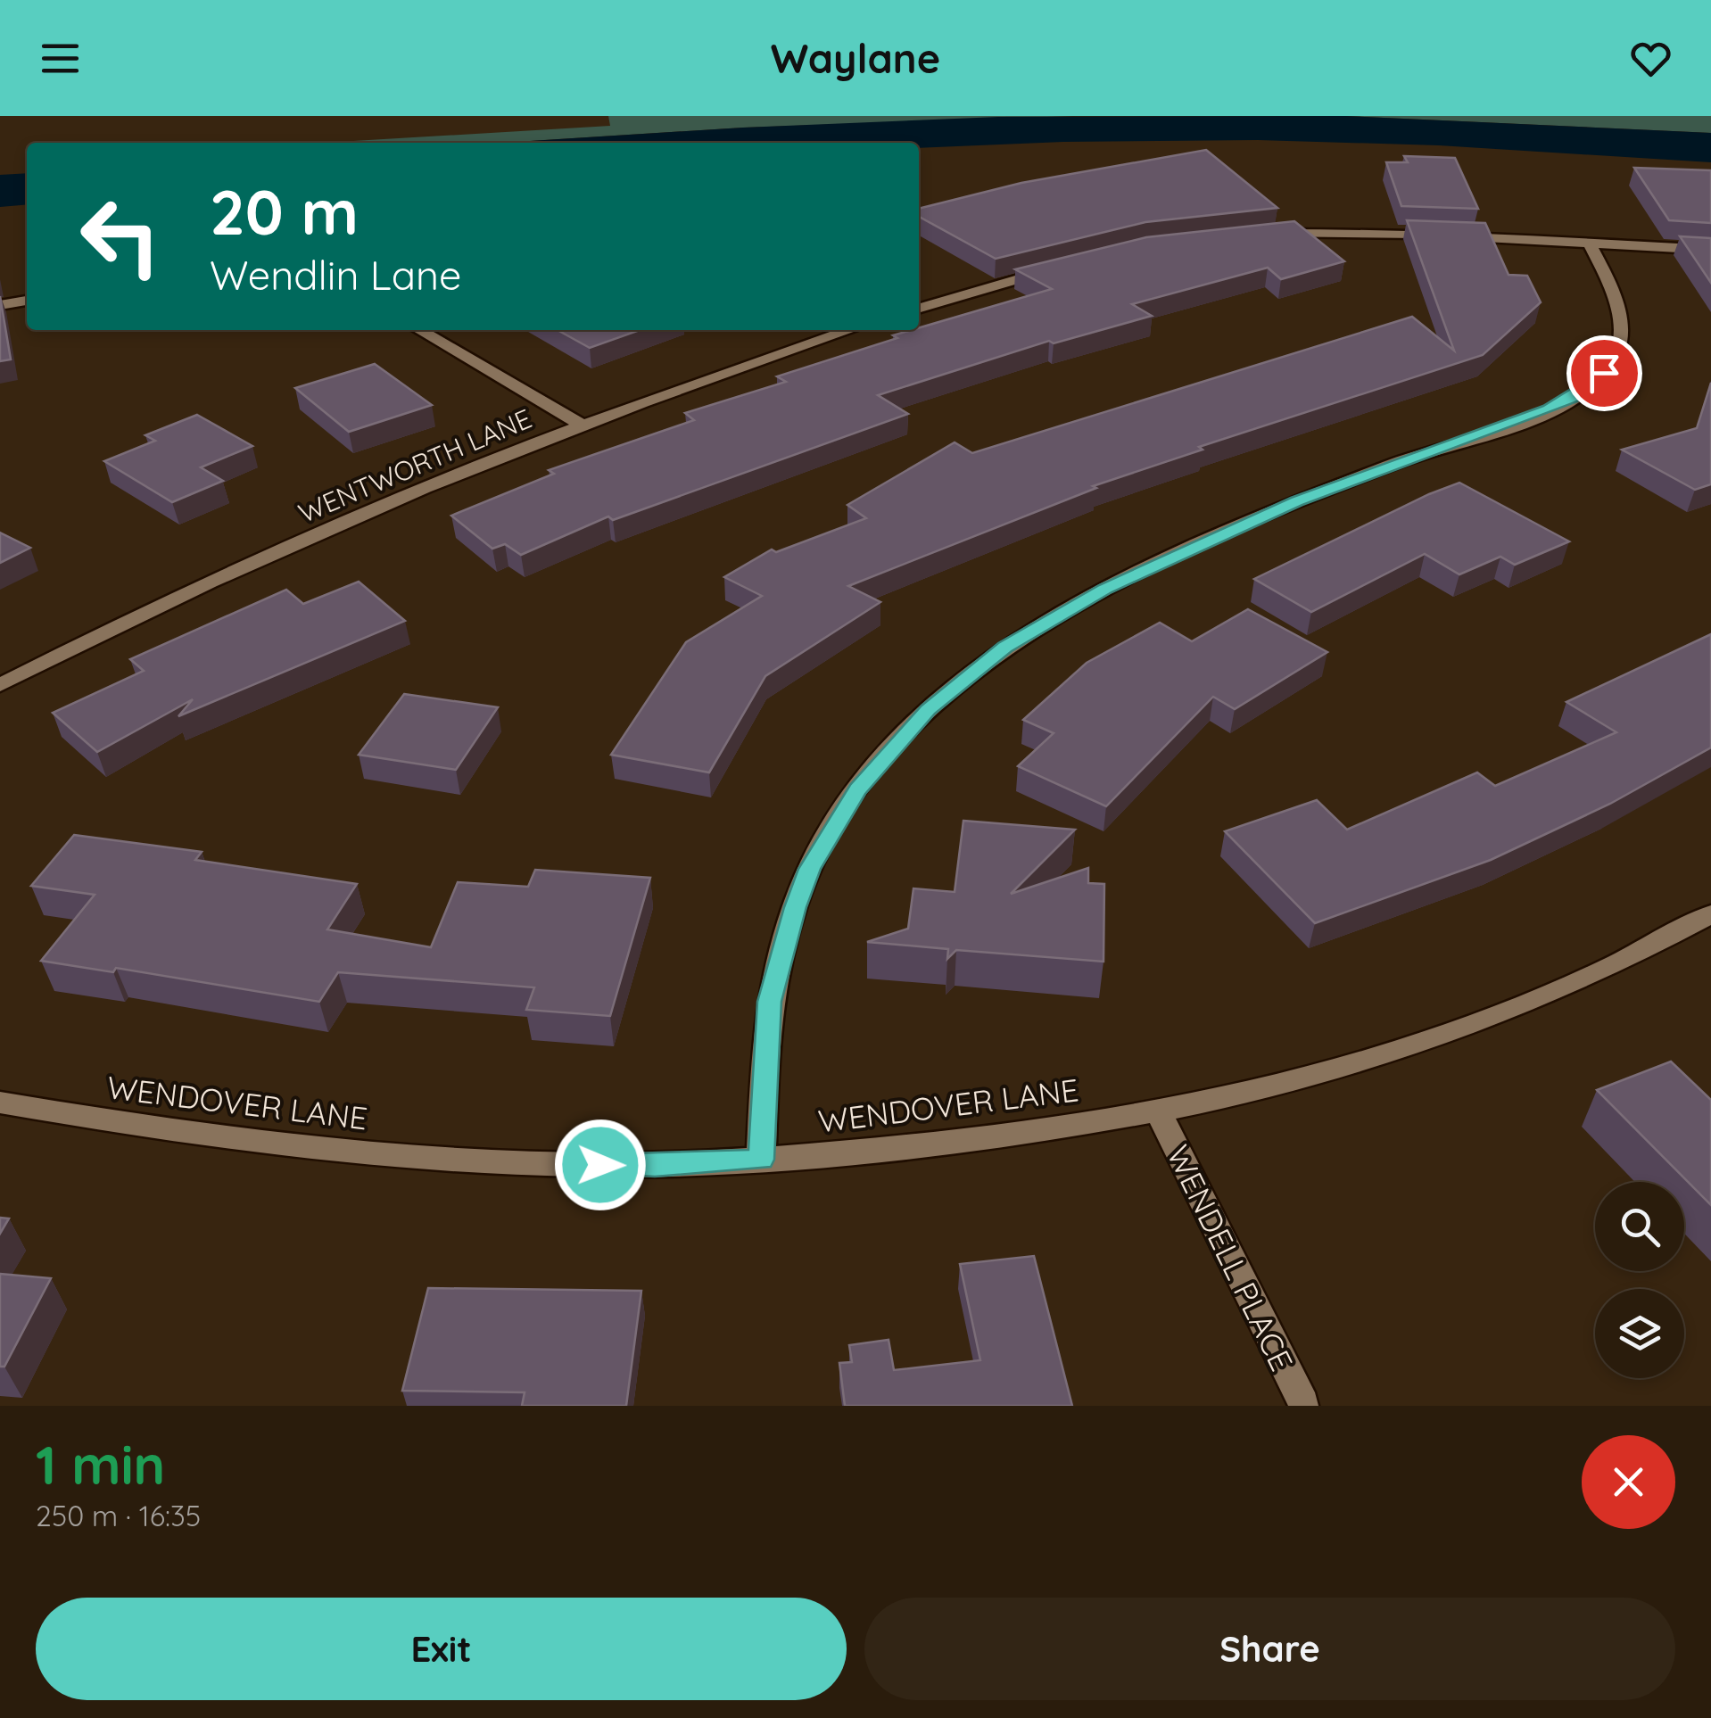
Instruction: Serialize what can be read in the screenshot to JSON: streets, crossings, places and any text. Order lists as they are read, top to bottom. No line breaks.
{"streets":{"street":["WENTWORTH LANE","WENDOVER LANE","WENDELL PLACE"]},"crossings":[["WENDOVER LANE","WENDELL PLACE"]],"page":{"header":"Waylane","turn":["20 m","Wendlin Lane"],"heading":["1 min","250 m · 16:35"],"buttons":["Exit","Share"]}}
